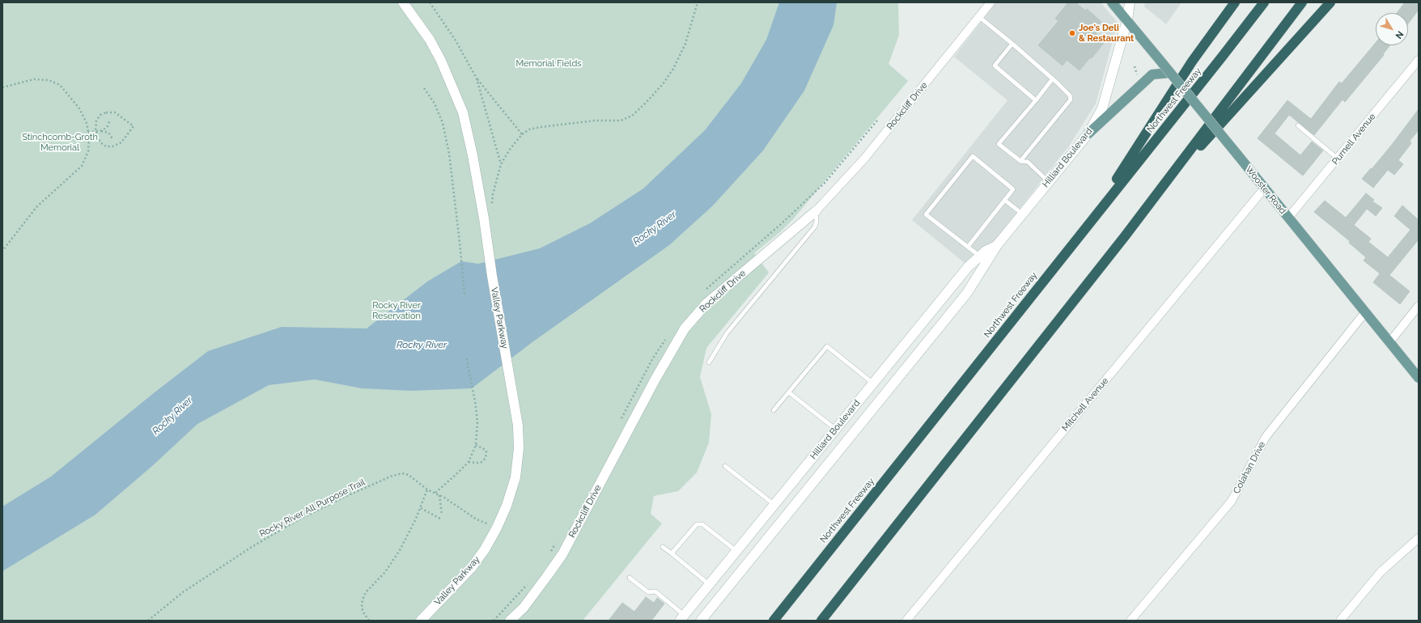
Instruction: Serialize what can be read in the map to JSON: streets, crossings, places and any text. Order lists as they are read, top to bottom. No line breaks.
{"streets":{"highway":["Northwest Freeway"],"main road":["Rockcliff Drive","Hilliard Boulevard","Wooster Road","Valley Parkway"],"street":["Purnell Avenue","Mitchell Avenue","Colahan Drive"],"path":["Rocky River All Purpose Trail"]},"crossings":[["Purnell Avenue","Wooster Road"],["Hilliard Boulevard","Wooster Road"],["Wooster Road","Mitchell Avenue"],["Wooster Road","Colahan Drive"]],"water":["Rocky River"],"parks":["Memorial Fields","Stinchcomb-Groth Memorial","Rocky River Reservation"],"places":["Joe's Deli & Restaurant"],"north":"bottom right"}
